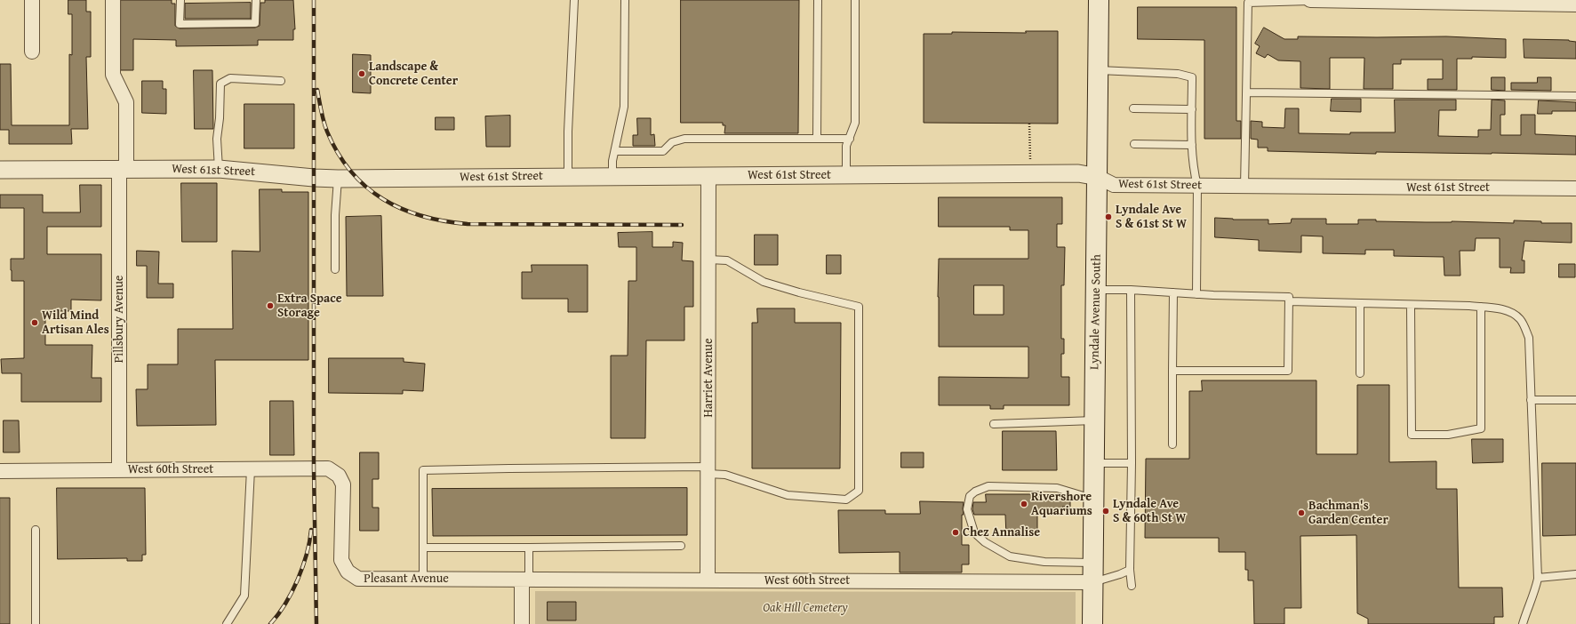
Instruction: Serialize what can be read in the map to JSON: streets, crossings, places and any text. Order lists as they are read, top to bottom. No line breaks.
{"streets":{"main road":["Lyndale Avenue South"],"street":["West 61st Street","Pillsbury Avenue","Harriet Avenue","West 60th Street","Pleasant Avenue"]},"crossings":[["West 61st Street","Lyndale Avenue South"],["West 61st Street","Pillsbury Avenue"],["West 61st Street","Harriet Avenue"],["Lyndale Avenue South","West 60th Street"],["Pillsbury Avenue","West 60th Street"],["Harriet Avenue","West 60th Street"],["West 60th Street","Pleasant Avenue"]],"parks":["Oak Hill Cemetery"],"places":["Landscape & Concrete Center","Lyndale Ave S & 61st St W","Extra Space Storage","Wild Mind Artisan Ales","Rivershore Aquariums","Lyndale Ave S & 60th St W","Bachman's Garden Center","Chez Annalise"]}
